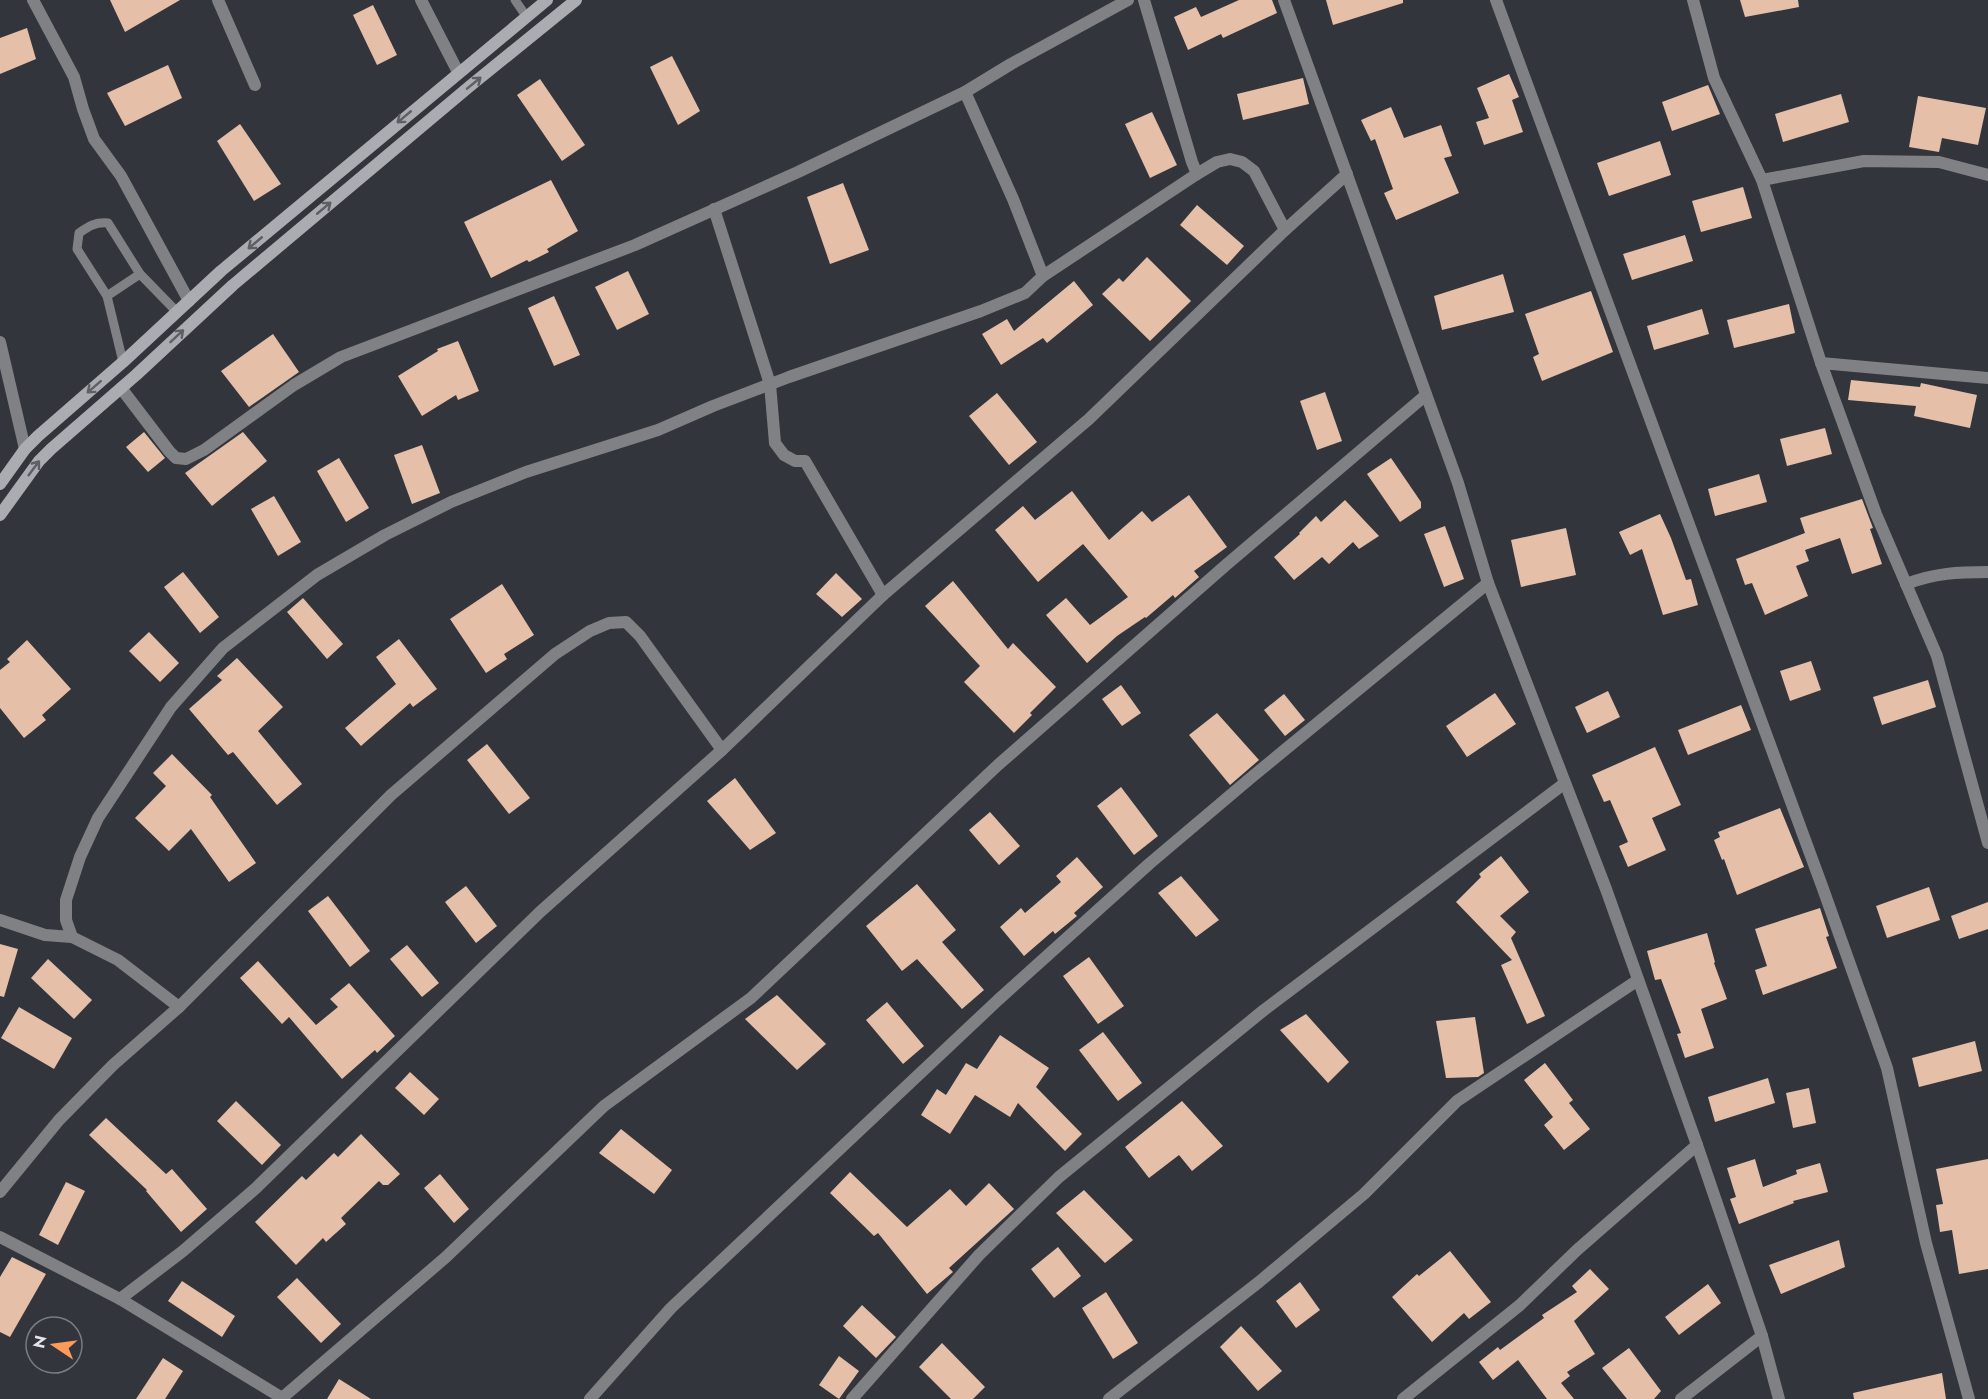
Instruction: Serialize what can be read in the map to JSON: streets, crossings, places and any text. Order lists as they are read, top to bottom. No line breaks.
{"north":"left"}
